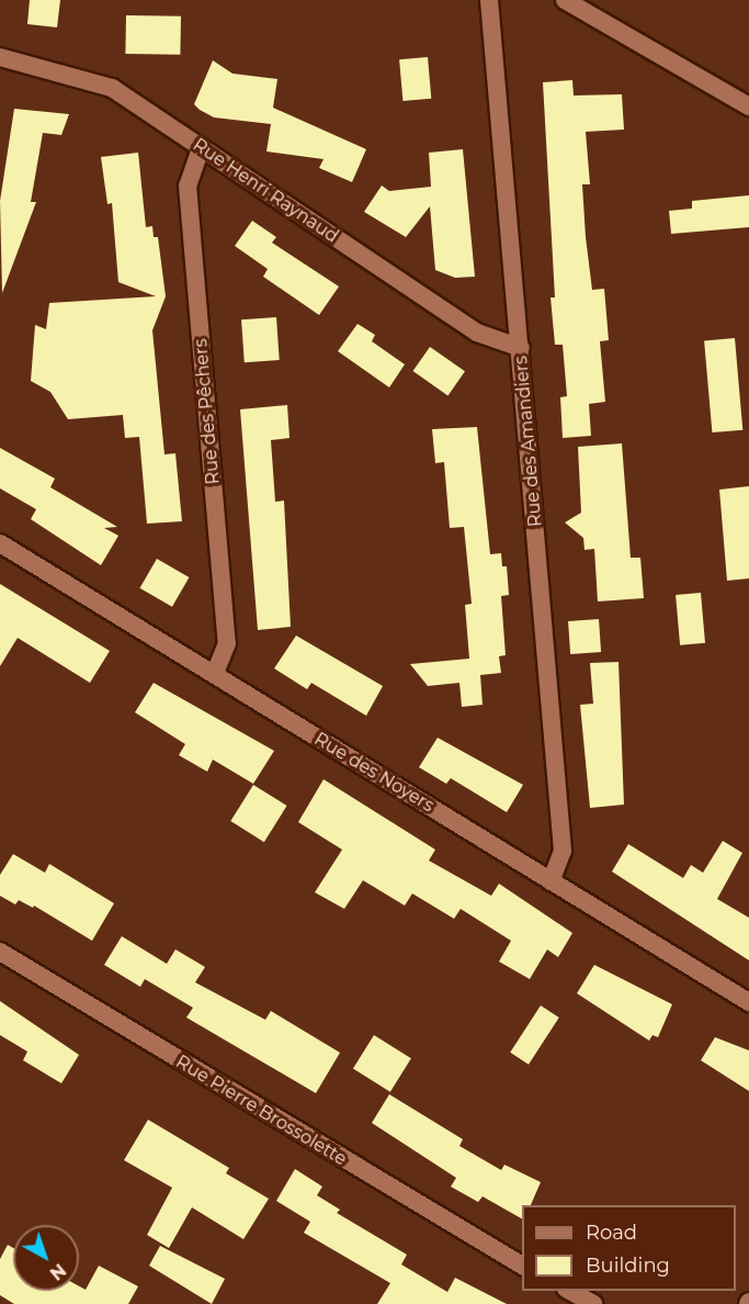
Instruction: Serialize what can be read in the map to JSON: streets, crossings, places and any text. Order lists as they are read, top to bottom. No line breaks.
{"streets":{"street":["Rue Henri Raynaud","Rue des Pêchers","Rue des Amandiers","Rue des Noyers","Rue Pierre Brossolette"]},"crossings":[["Rue Henri Raynaud","Rue des Pêchers"],["Rue Henri Raynaud","Rue des Amandiers"],["Rue des Pêchers","Rue des Noyers"],["Rue des Amandiers","Rue des Noyers"]],"legend":["Road","Building"],"north":"bottom right"}
